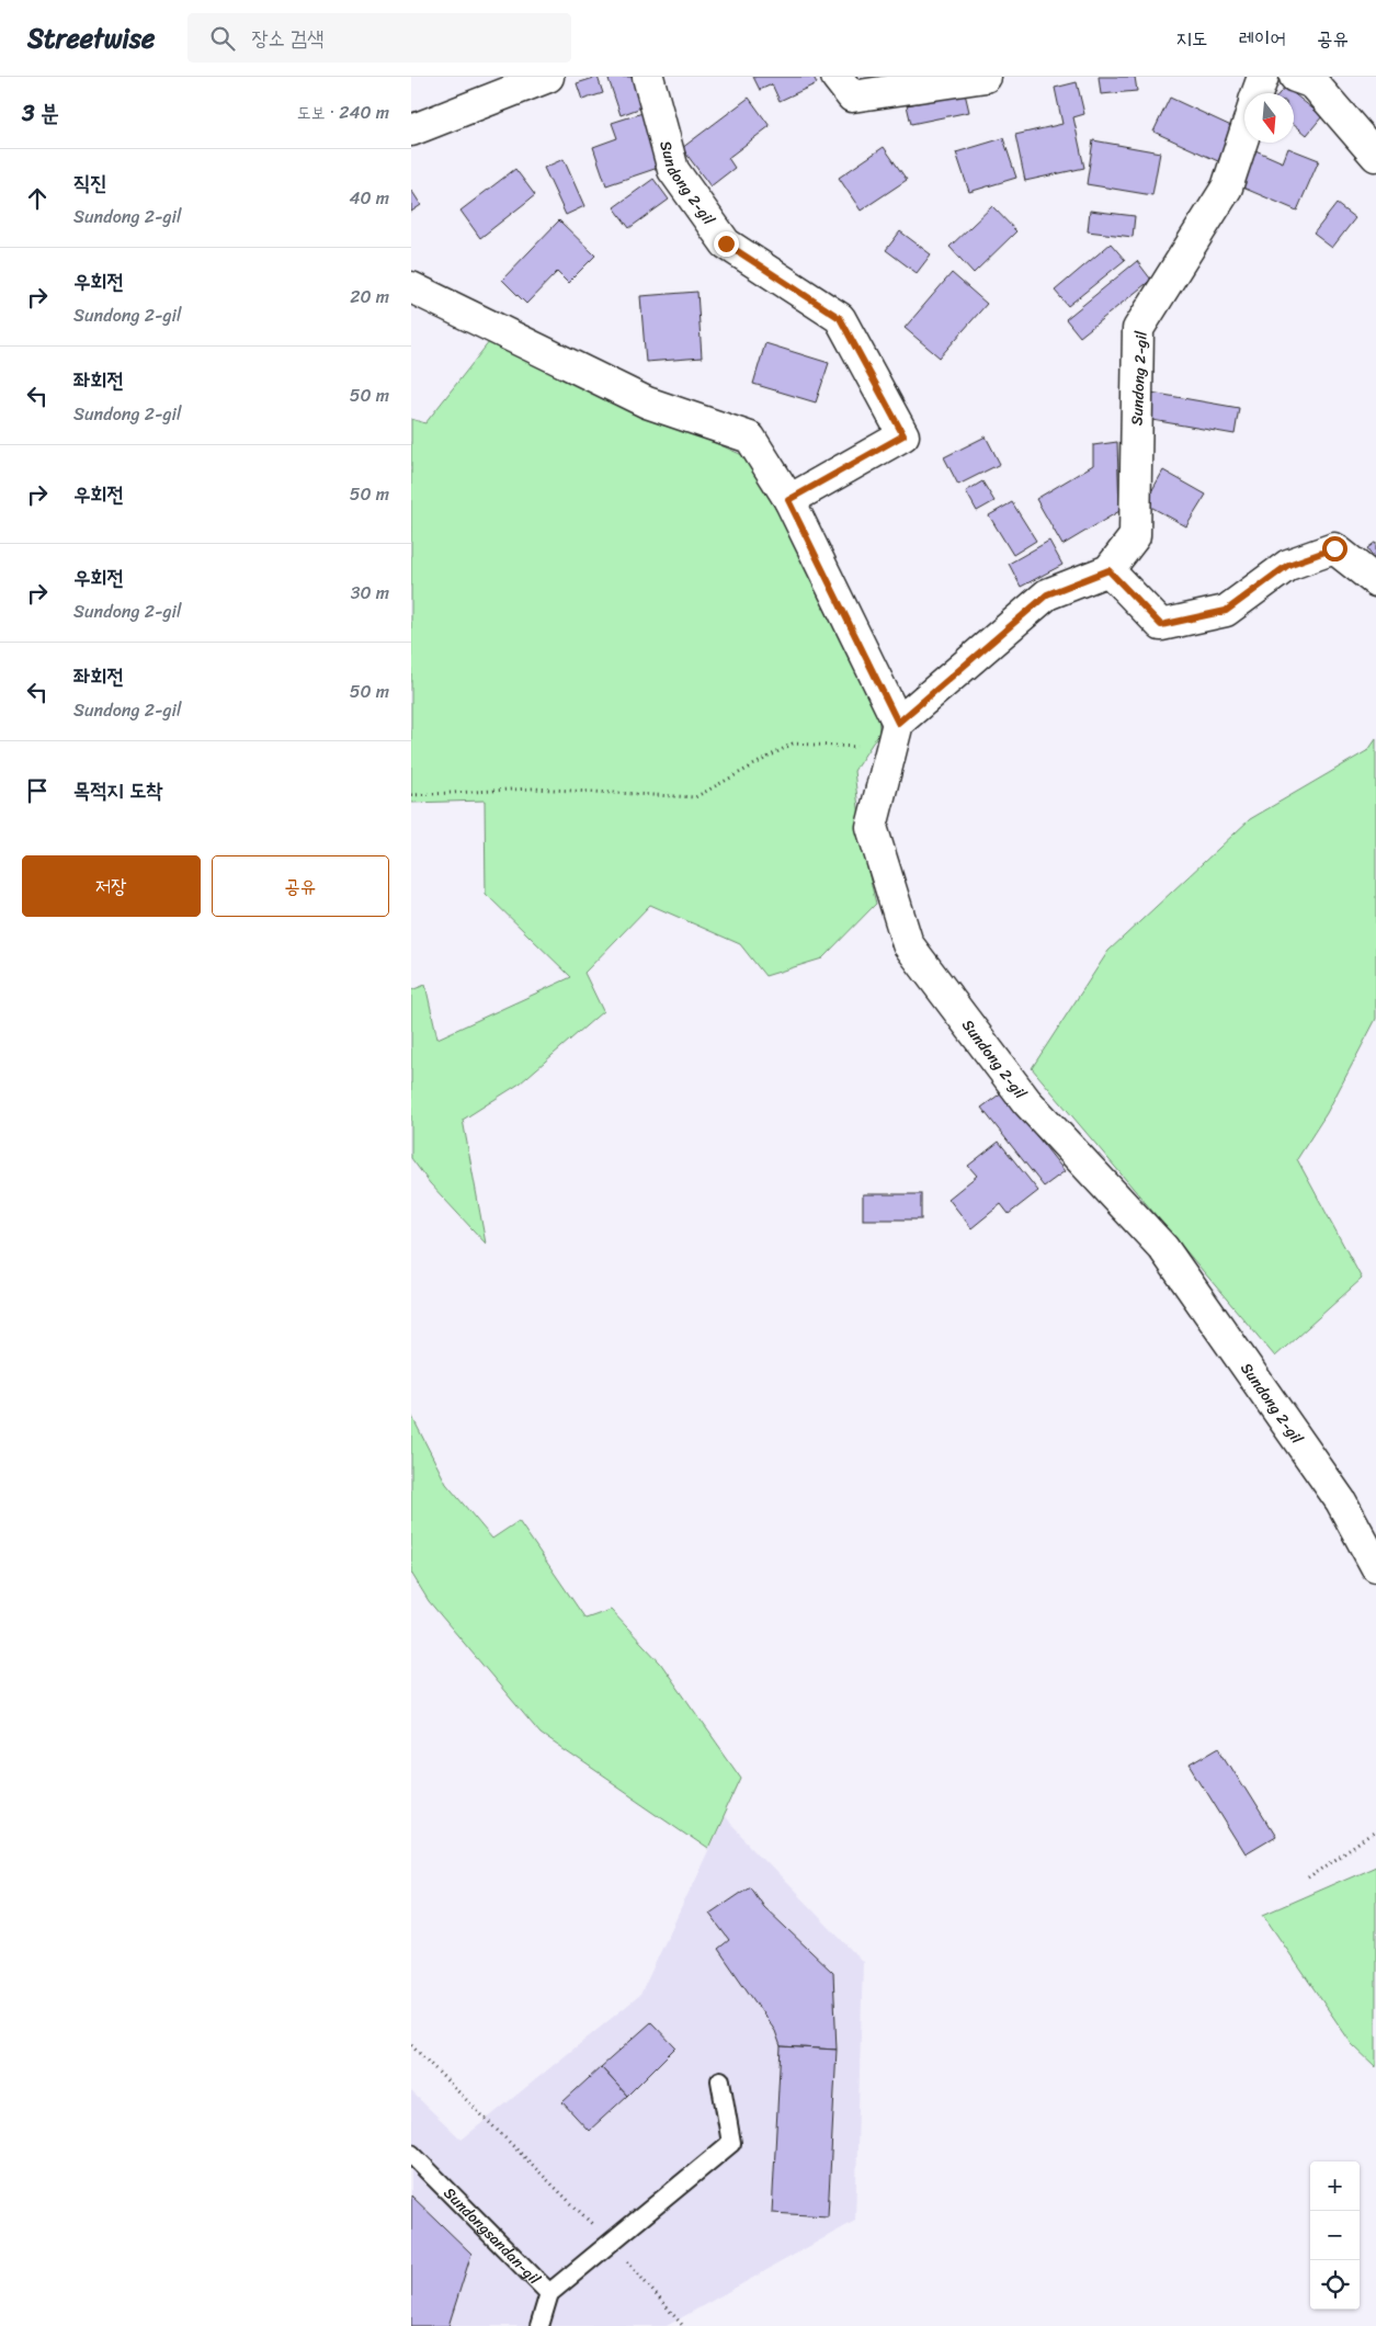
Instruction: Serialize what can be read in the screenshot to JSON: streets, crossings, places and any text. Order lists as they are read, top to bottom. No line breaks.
{"streets":{"street":["Sundong 2-gil"],"lane":["Sundongsandan-gil"]},"north":"bottom","page":{"header":"Streetwise","search":"장소 검색","nav":["지도","레이어","공유"],"heading":["3 분","도보 · 240 m"],"list":[["직진","Sundong 2-gil","40 m"],["우회전","Sundong 2-gil","20 m"],["좌회전","Sundong 2-gil","50 m"],["우회전","50 m"],["우회전","Sundong 2-gil","30 m"],["좌회전","Sundong 2-gil","50 m"],"목적지 도착"],"buttons":["저장","공유"],"map_buttons":["+","−"]}}
